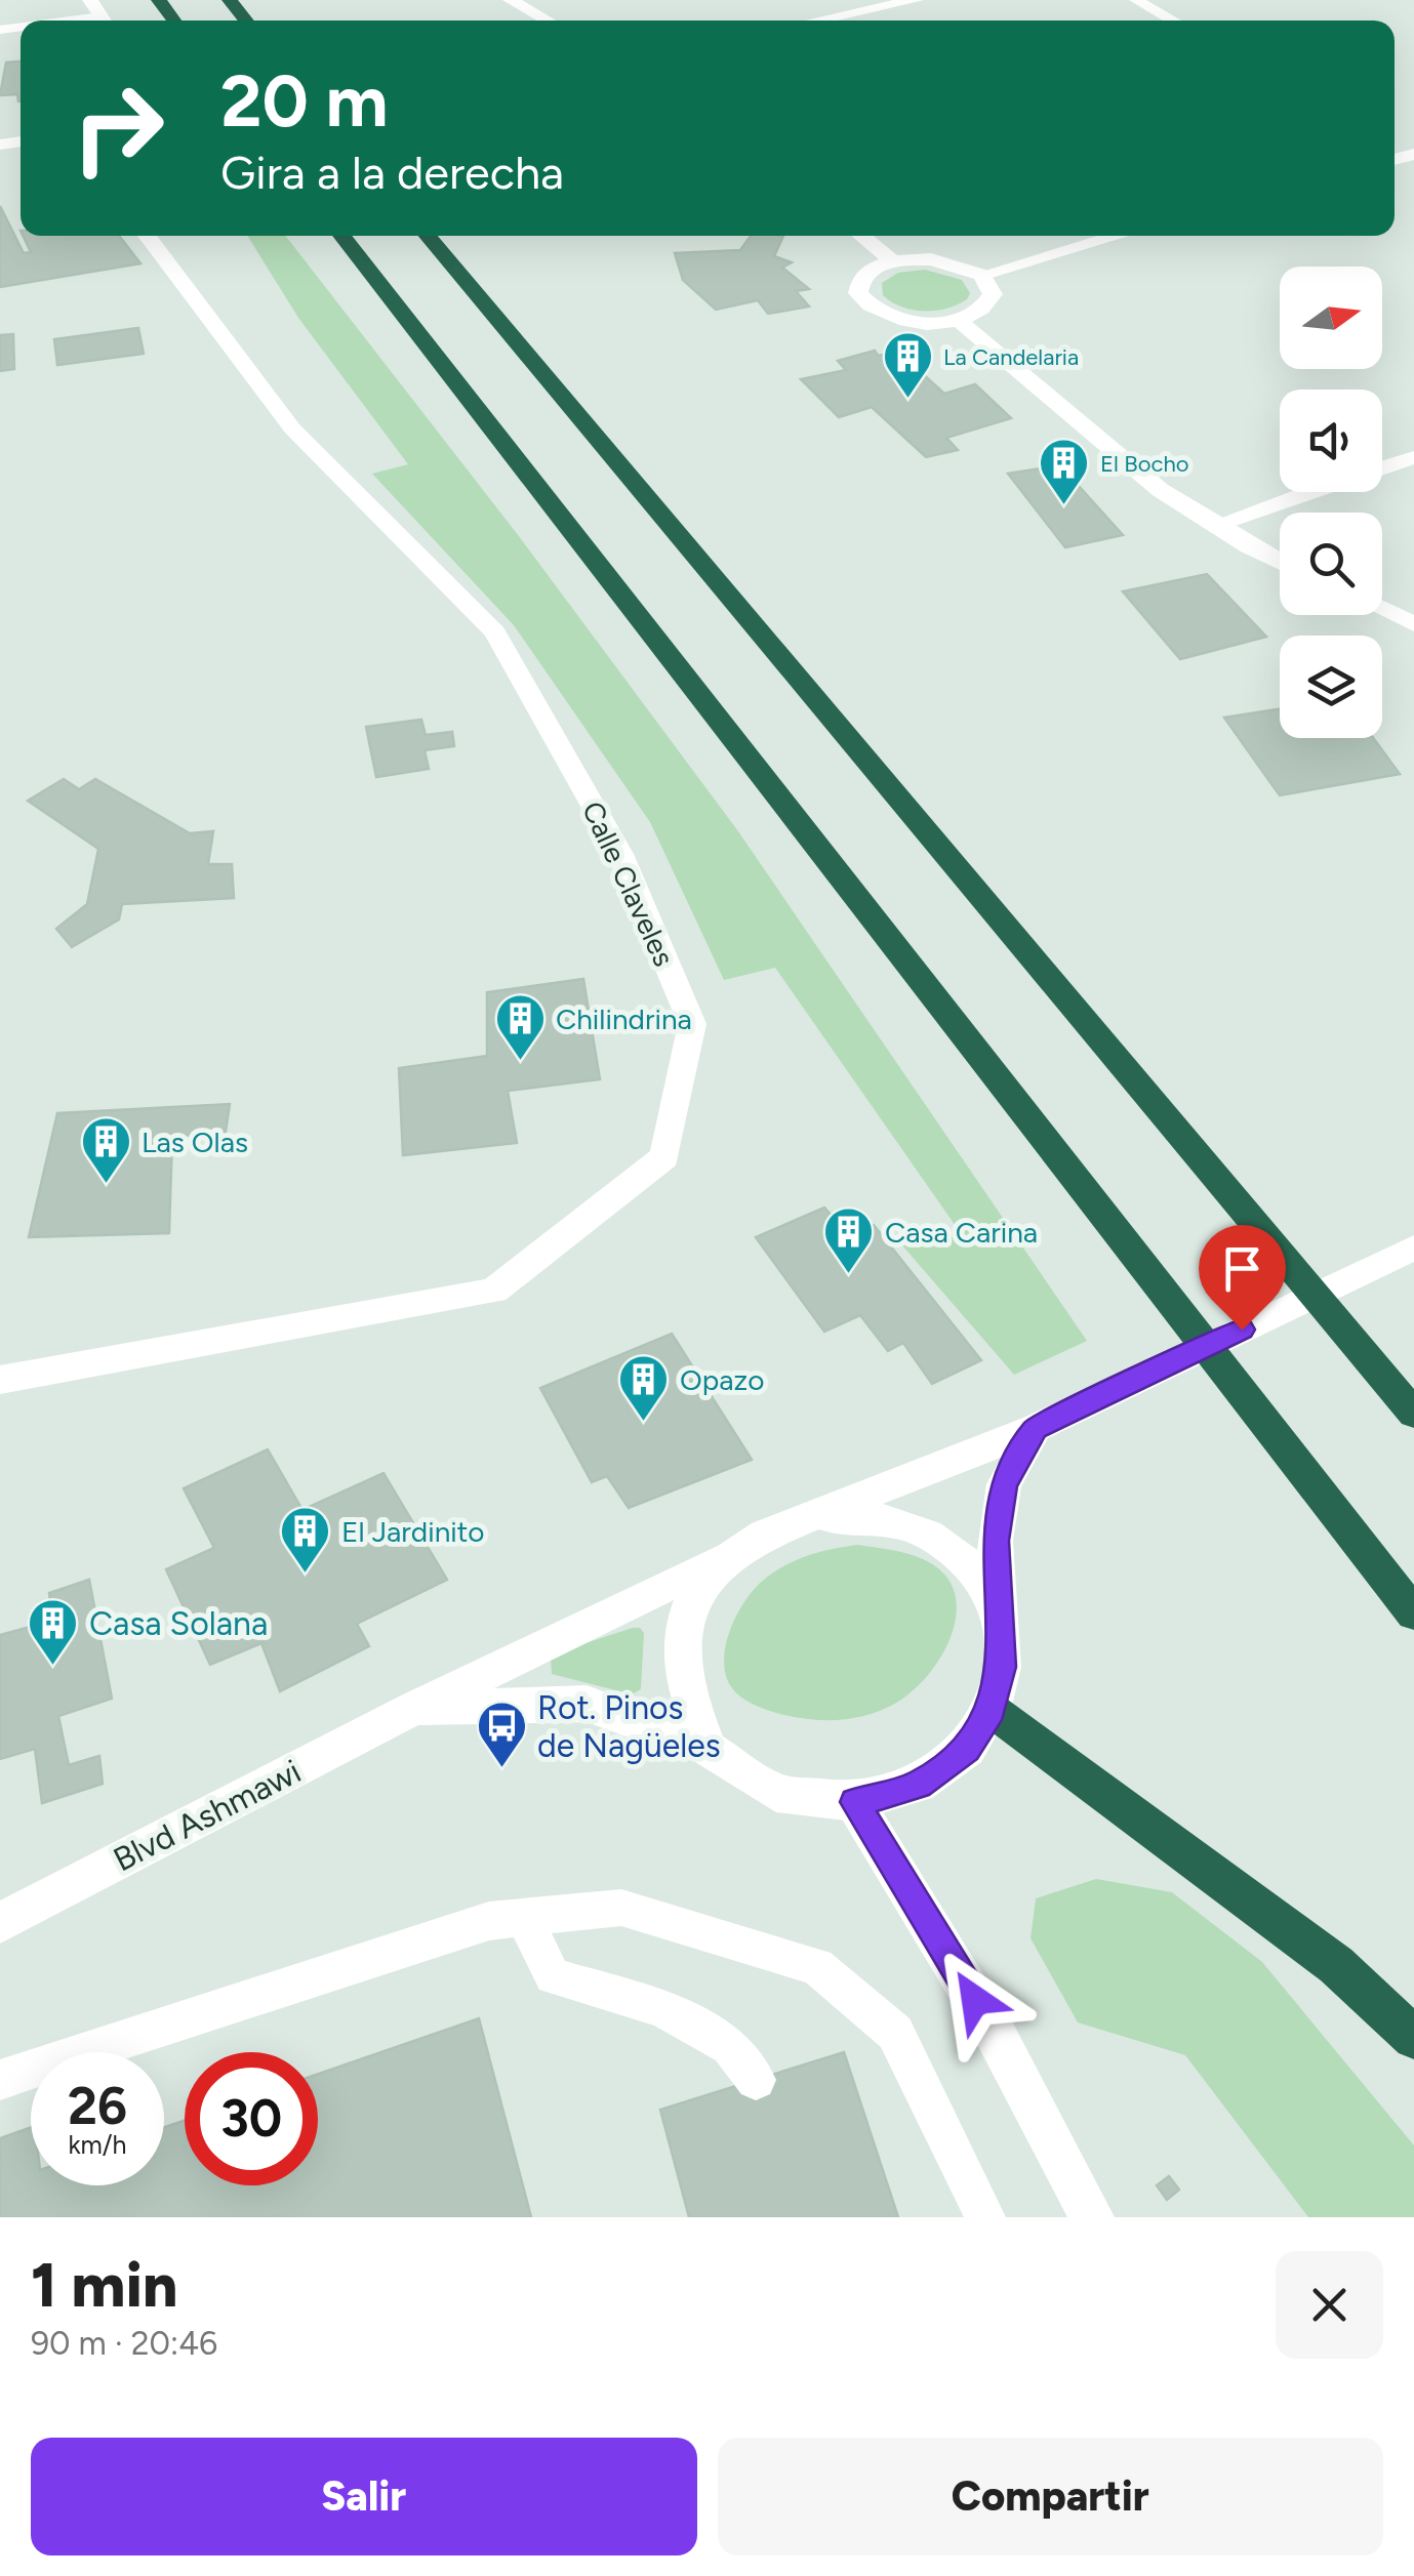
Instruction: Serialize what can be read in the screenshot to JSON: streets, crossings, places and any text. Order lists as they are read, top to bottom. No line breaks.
{"streets":{"street":["Calle Claveles","Blvd Ashmawi"]},"places":{"building":["La Candelaria","El Bocho","Chilindrina","Las Olas","Casa Carina","Opazo","El Jardinito","Casa Solana"],"bus stop":["Rot. Pinos de Nagüeles"]},"north":"right","page":{"turn":["20 m","Gira a la derecha"],"speed":"26 km/h","limit":"30","heading":["1 min","90 m · 20:46"],"buttons":["Salir","Compartir"]}}
